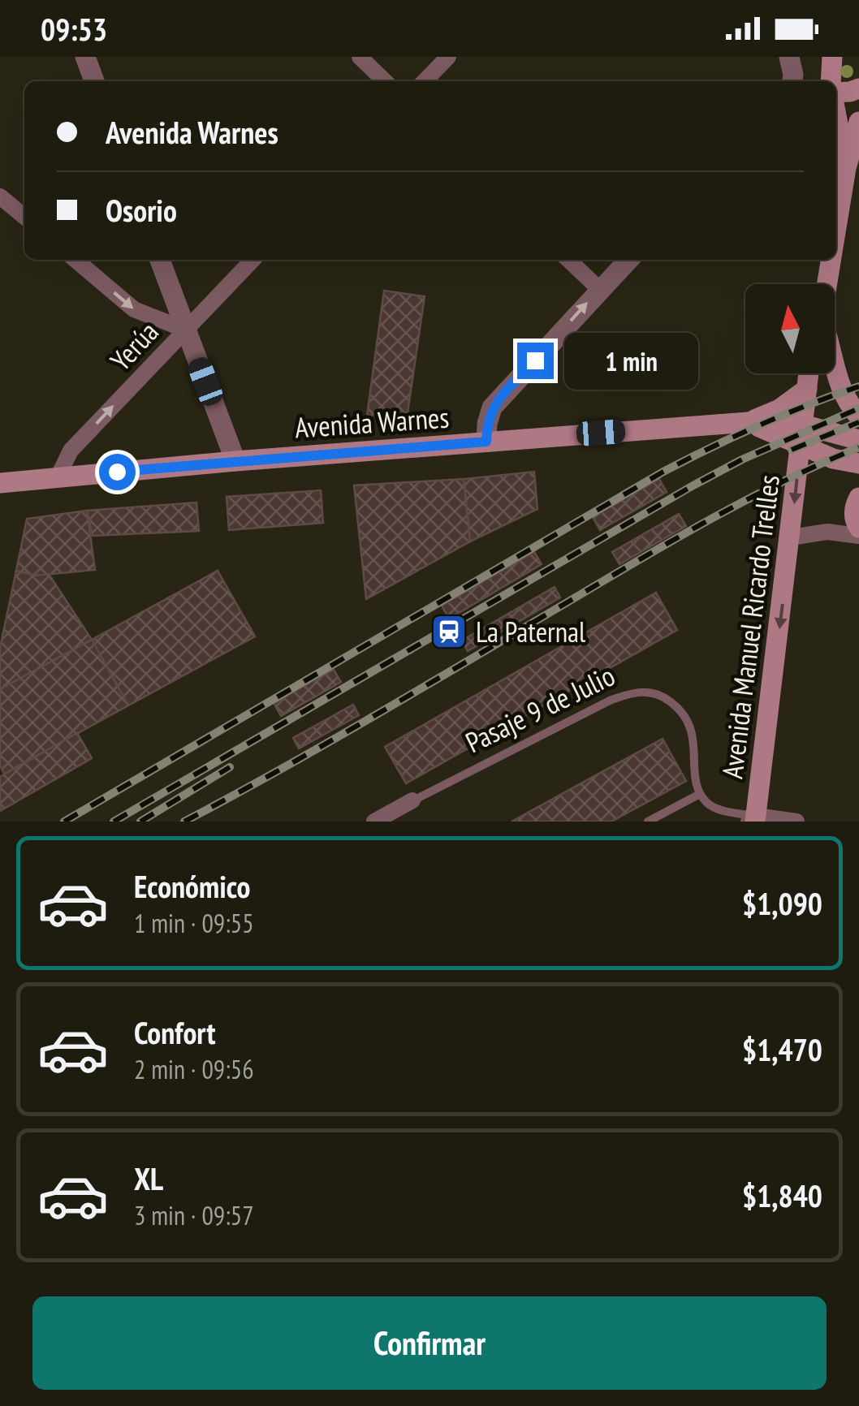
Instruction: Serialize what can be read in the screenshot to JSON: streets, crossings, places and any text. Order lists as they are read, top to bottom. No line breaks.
{"streets":{"main road":["Avenida Warnes","Avenida Manuel Ricardo Trelles"],"street":["Yerúa","Pasaje 9 de Julio"]},"crossings":[["Yerúa","Avenida Warnes"],["Avenida Warnes","Avenida Manuel Ricardo Trelles"]],"one_way":["Yerúa","Avenida Manuel Ricardo Trelles"],"places":{"station":["La Paternal"]},"north":"top","page":{"status":"09:53","banner":["Avenida Warnes","Osorio"],"bubble":"1 min","list":[{"name":"Económico","note":"1 min · 09:55","value":"$1,090"},{"name":"Confort","note":"2 min · 09:56","value":"$1,470"},{"name":"XL","note":"3 min · 09:57","value":"$1,840"}],"buttons":"Confirmar"}}
